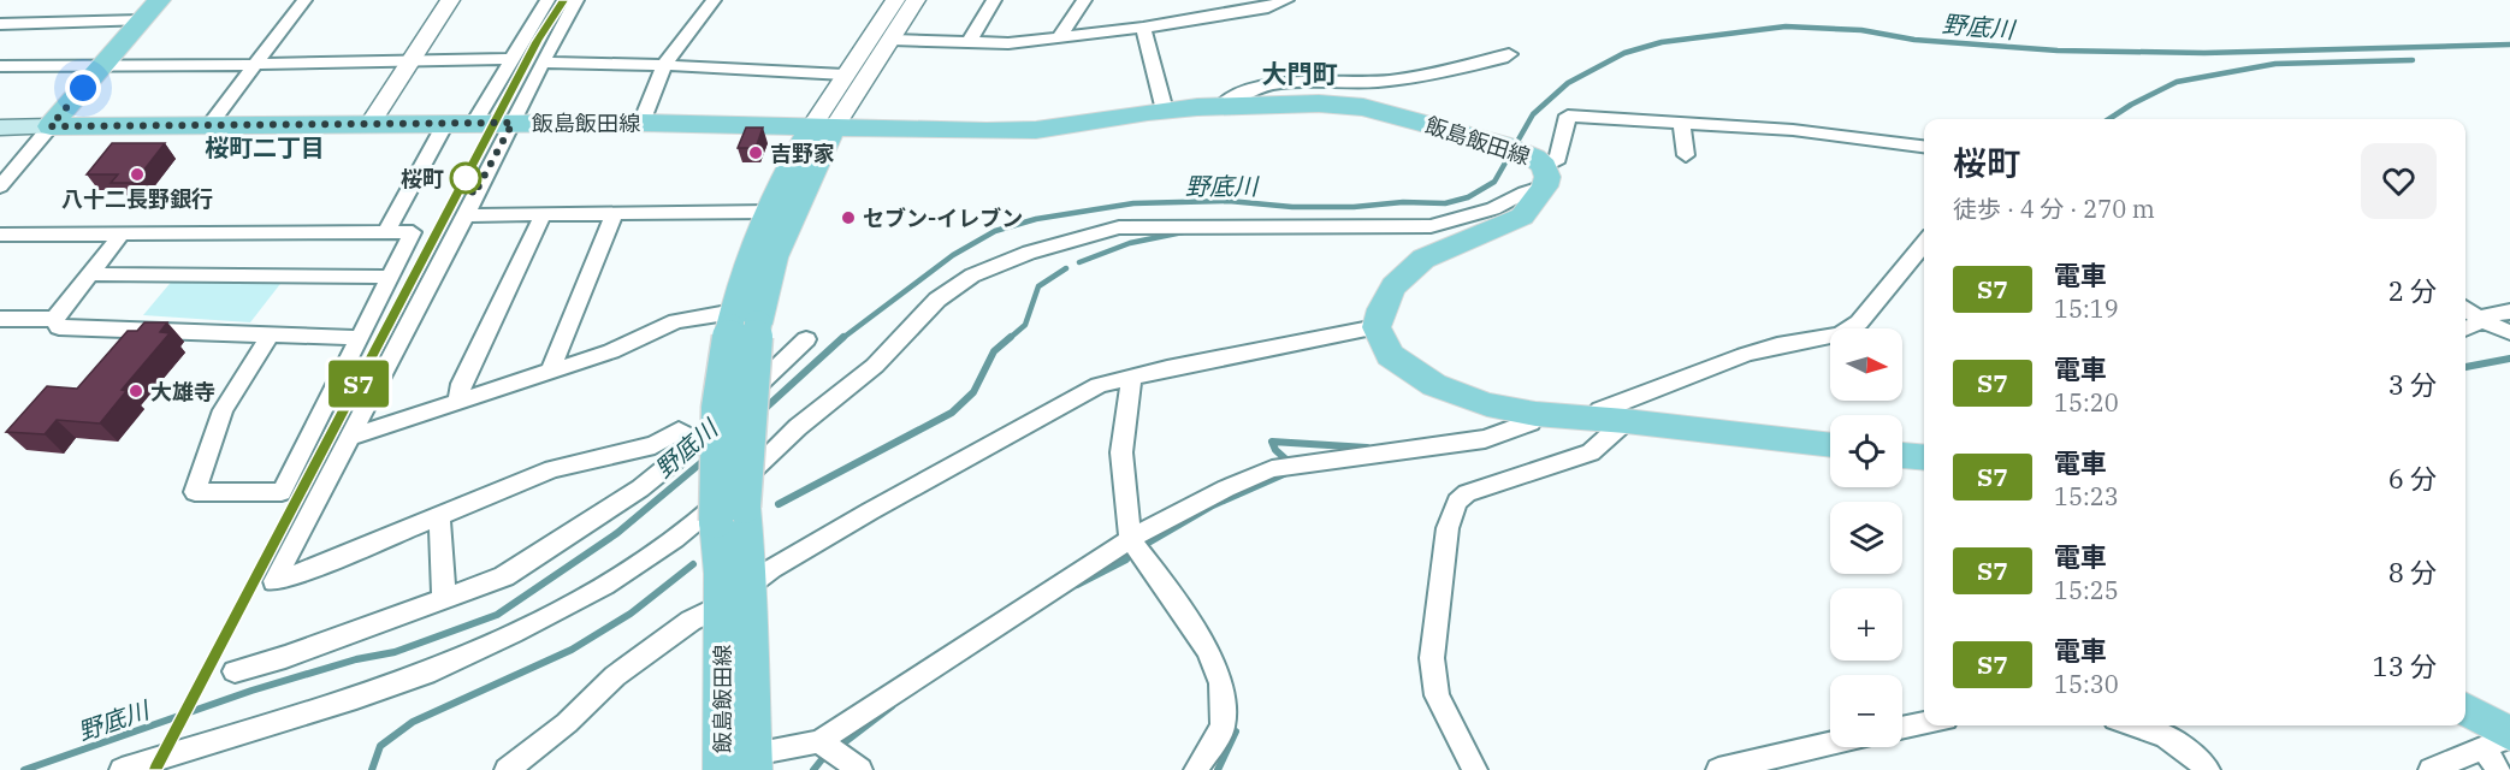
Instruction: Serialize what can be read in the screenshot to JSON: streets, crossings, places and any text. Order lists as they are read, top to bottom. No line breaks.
{"streets":{"main road":["飯島飯田線"]},"districts":["大門町","桜町二丁目"],"water":["野底川"],"places":["吉野家","八十二長野銀行","桜町","セブン-イレブン","大雄寺"],"north":"right","page":{"on_map":"S7","heading":["桜町","徒歩 · 4 分 · 270 m"],"list":[{"mark":"S7","name":"電車","note":"15:19","value":"2 分"},{"mark":"S7","name":"電車","note":"15:20","value":"3 分"},{"mark":"S7","name":"電車","note":"15:23","value":"6 分"},{"mark":"S7","name":"電車","note":"15:25","value":"8 分"},{"mark":"S7","name":"電車","note":"15:30","value":"13 分"}],"map_buttons":["+","−"]}}
